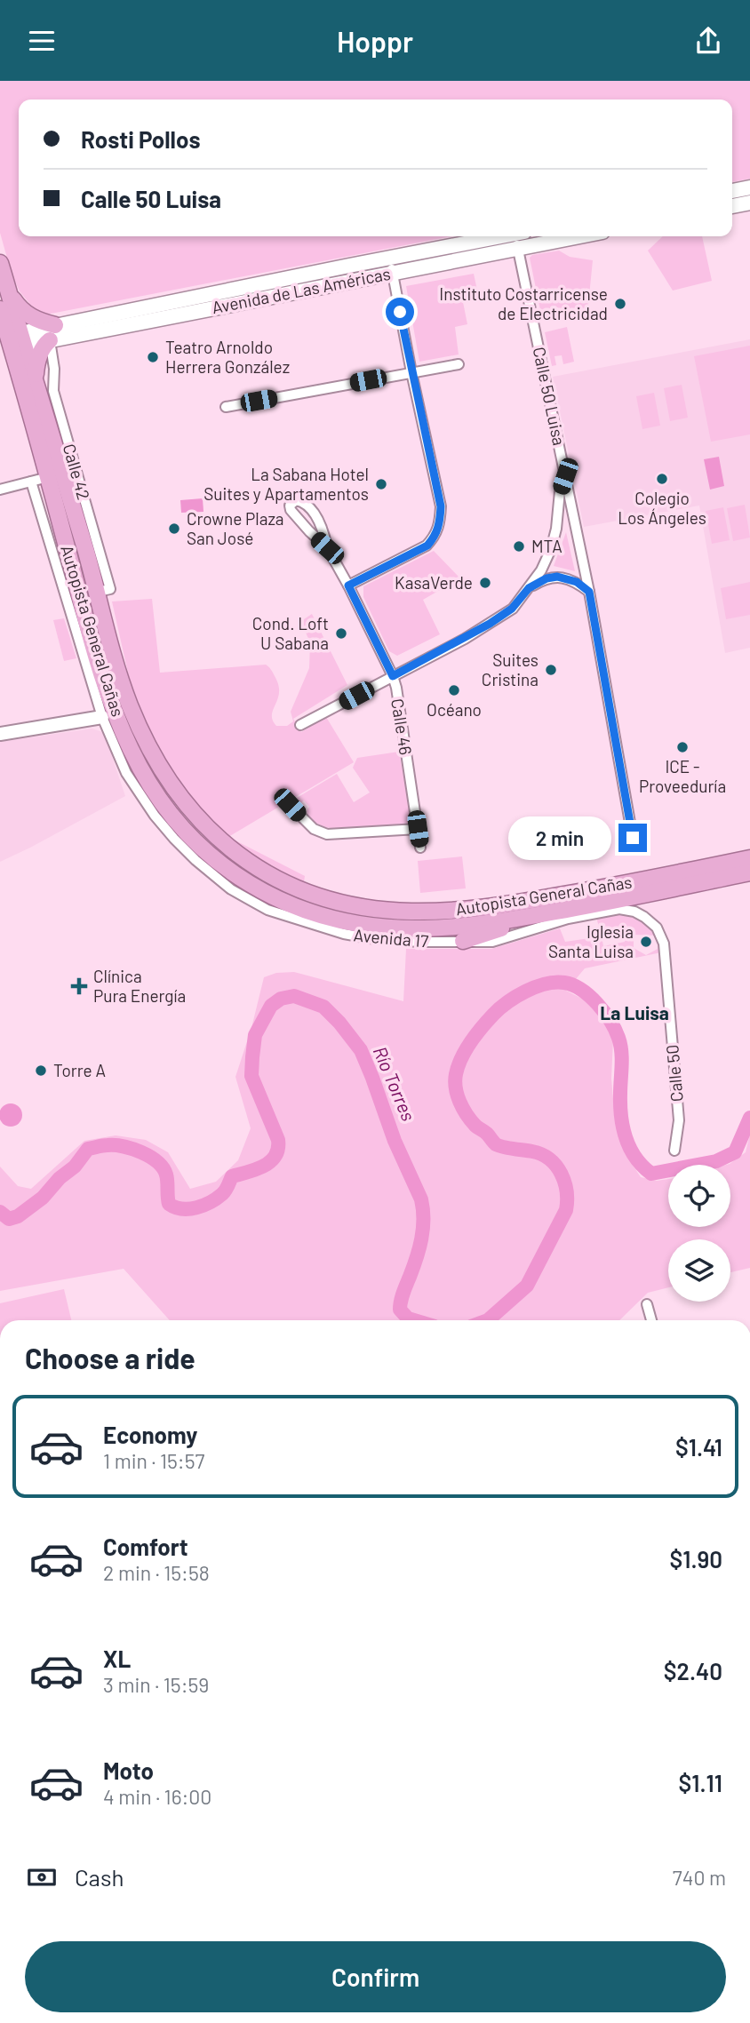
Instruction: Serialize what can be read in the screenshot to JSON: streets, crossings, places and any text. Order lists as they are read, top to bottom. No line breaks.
{"streets":{"highway":["Autopista General Cañas"],"main road":["Avenida de Las Américas"],"street":["Calle 50 Luisa","Calle 42","Calle 46","Avenida 17","Calle 50"]},"crossings":[["Avenida de Las Américas","Calle 50 Luisa"],["Avenida de Las Américas","Calle 42"],["Avenida de Las Américas","Autopista General Cañas"],["Calle 42","Autopista General Cañas"],["Avenida 17","Calle 50"]],"districts":["La Luisa"],"water":["Río Torres"],"places":{"other":["Instituto Costarricense de Electricidad","Teatro Arnoldo Herrera González","Colegio Los Ángeles","La Sabana Hotel Suites y Apartamentos","Crowne Plaza San José","MTA","KasaVerde","Cond. Loft U Sabana","Suites Cristina","Océano","ICE - Proveeduría","Iglesia Santa Luisa","Torre A"],"health":["Clínica Pura Energía"]},"page":{"header":"Hoppr","banner":["Rosti Pollos","Calle 50 Luisa"],"bubble":"2 min","heading":"Choose a ride","list":[{"name":"Economy","note":"1 min · 15:57","value":"$1.41"},{"name":"Comfort","note":"2 min · 15:58","value":"$1.90"},{"name":"XL","note":"3 min · 15:59","value":"$2.40"},{"name":"Moto","note":"4 min · 16:00","value":"$1.11"}],"pay":["Cash","740 m"],"buttons":"Confirm"}}
